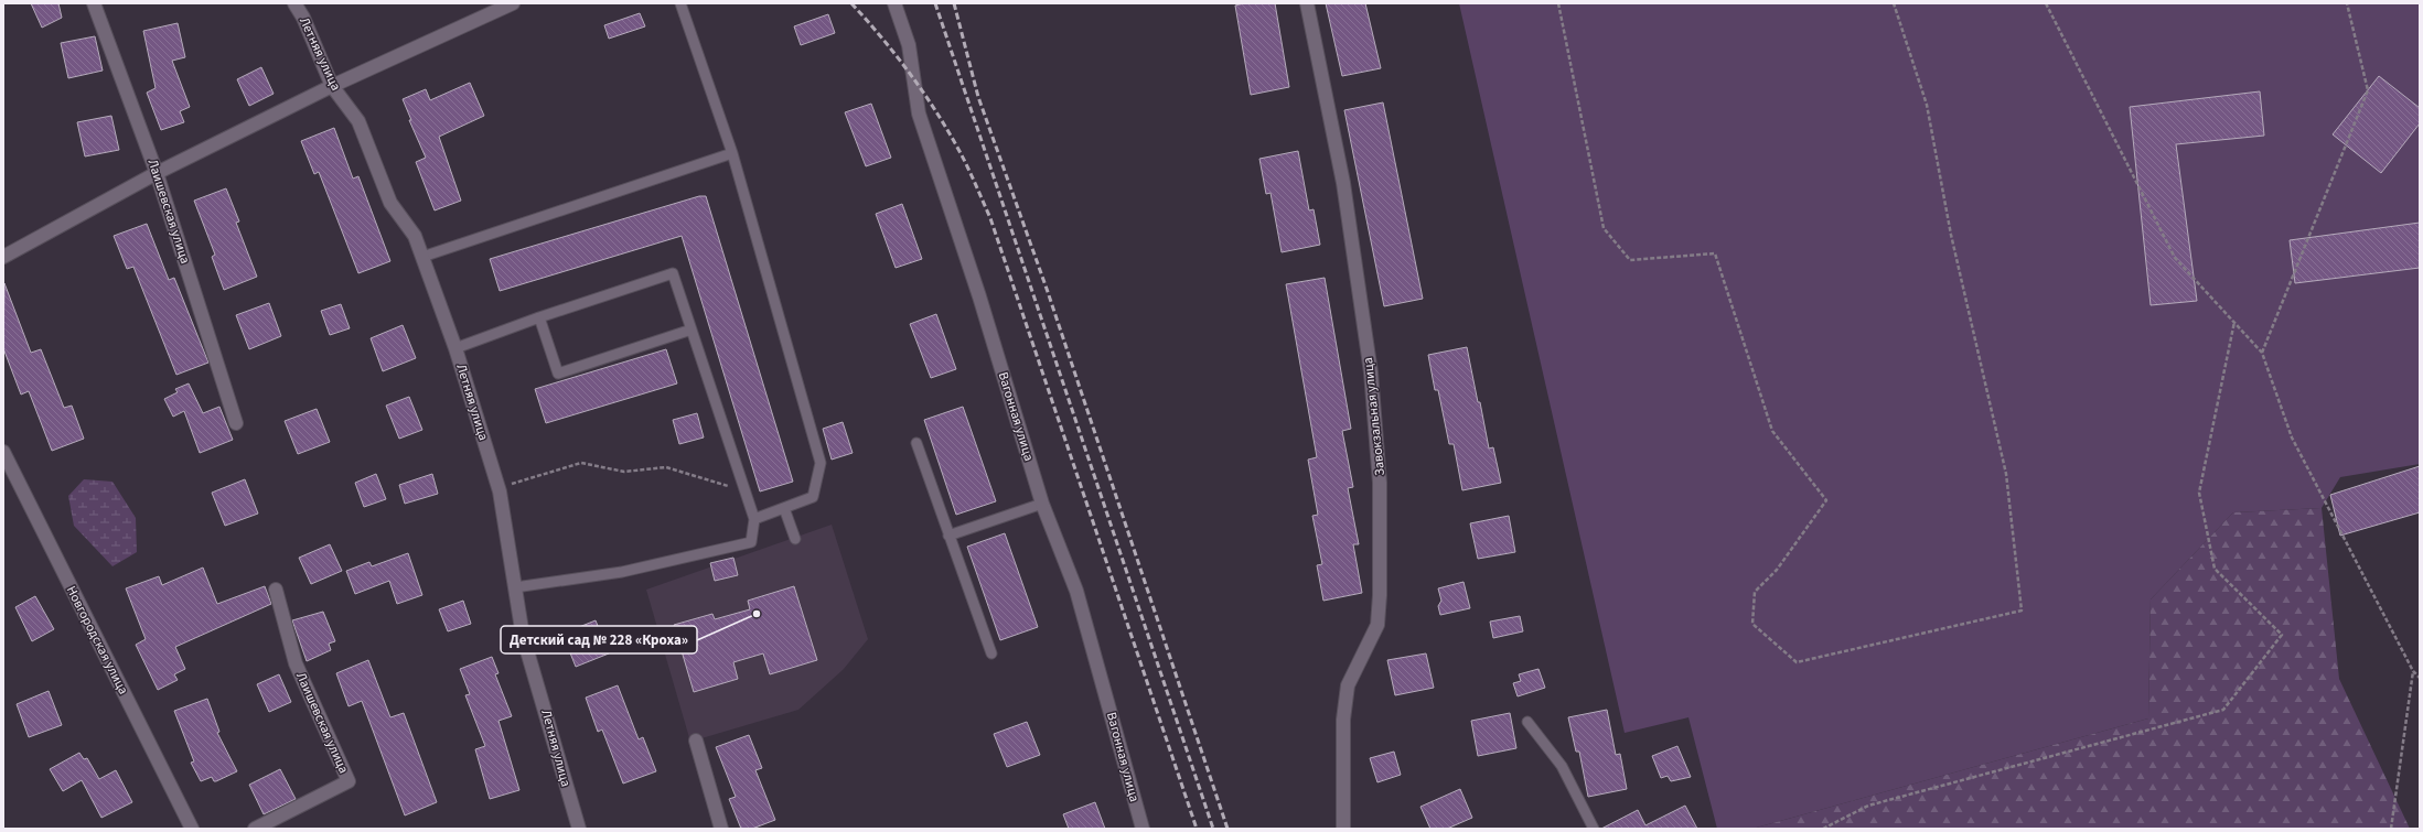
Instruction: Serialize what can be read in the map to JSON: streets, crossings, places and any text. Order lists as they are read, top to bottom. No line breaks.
{"streets":{"street":["Летняя улица","Лаишевская улица","Вагонная улица","Завокзальная улица","Новгородская улица"]},"places":["Детский сад № 228 «Кроха»"]}
